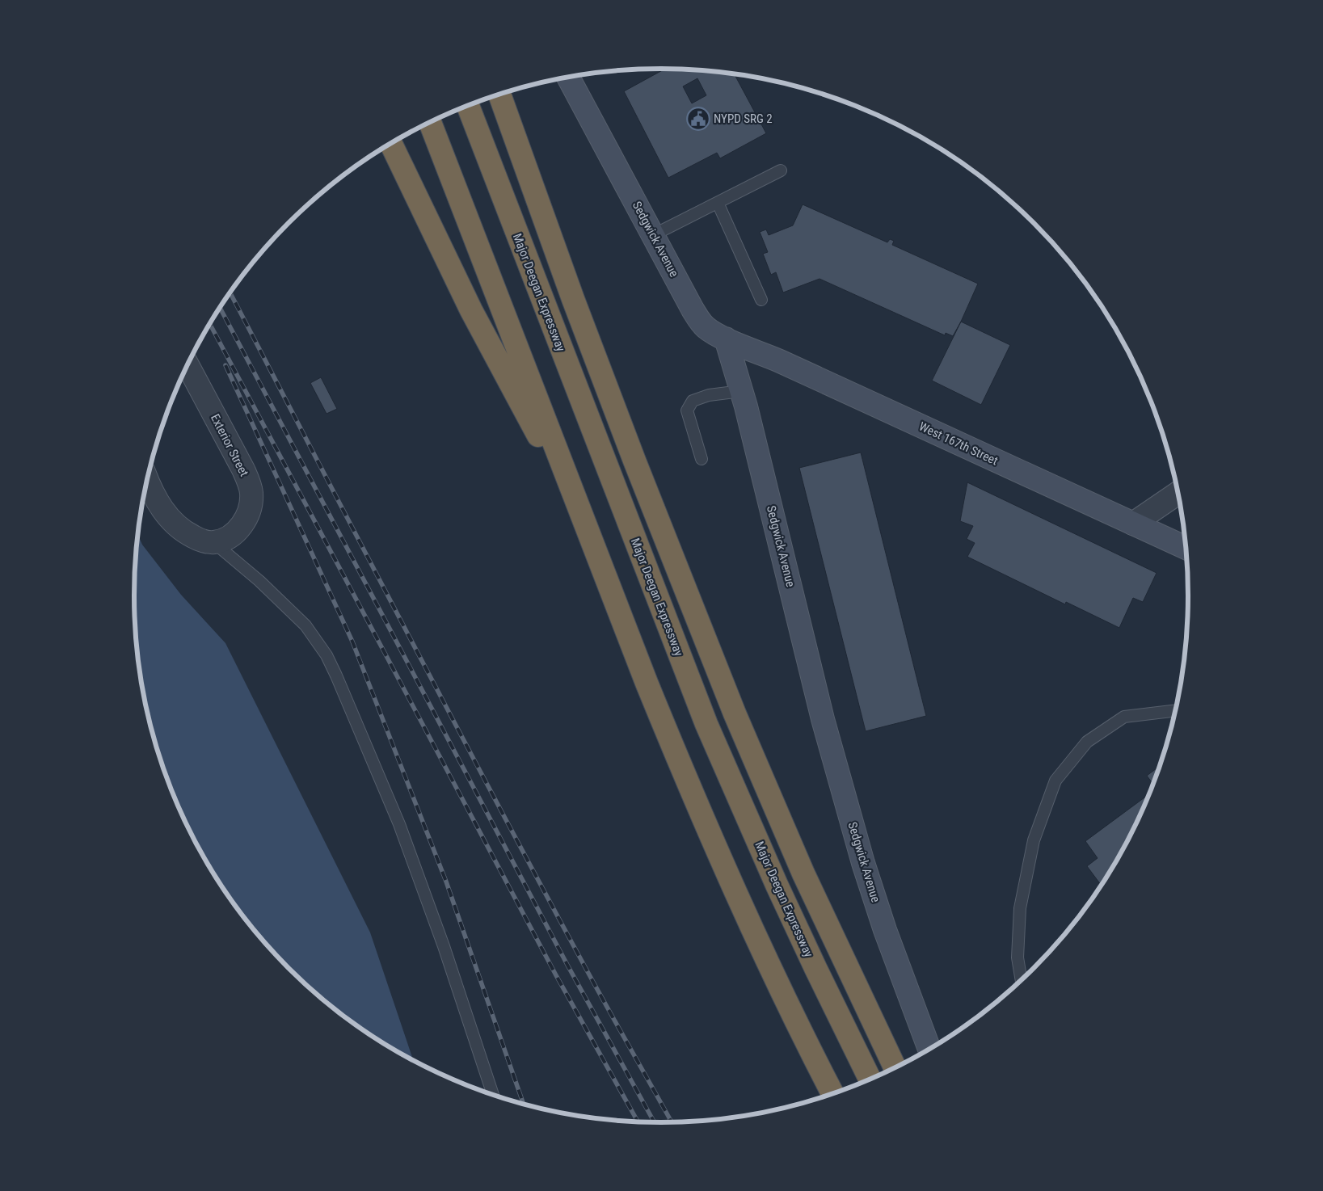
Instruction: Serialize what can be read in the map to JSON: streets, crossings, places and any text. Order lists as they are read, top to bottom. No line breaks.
{"streets":{"highway":["Major Deegan Expressway"],"main road":["Sedgwick Avenue","West 167th Street"],"street":["Exterior Street"]},"crossings":[["Sedgwick Avenue","West 167th Street"]],"places":{"public building":["NYPD SRG 2"]}}
